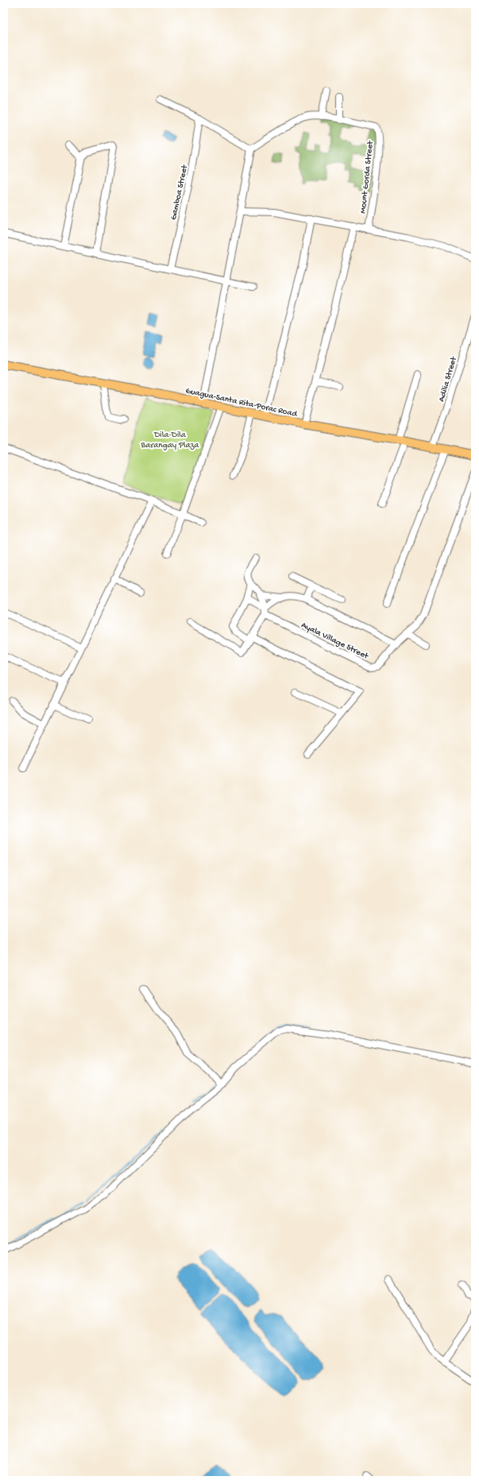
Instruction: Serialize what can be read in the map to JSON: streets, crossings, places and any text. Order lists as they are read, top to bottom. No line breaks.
{"streets":{"main road":["Guagua-Santa Rita-Porac Road"],"street":["Mount Gorda Street","Gamboa Street","Adilia Street","Ayala Village Street"]},"crossings":[["Adilia Street","Guagua-Santa Rita-Porac Road"]],"parks":["Dila-Dila Barangay Plaza"]}
